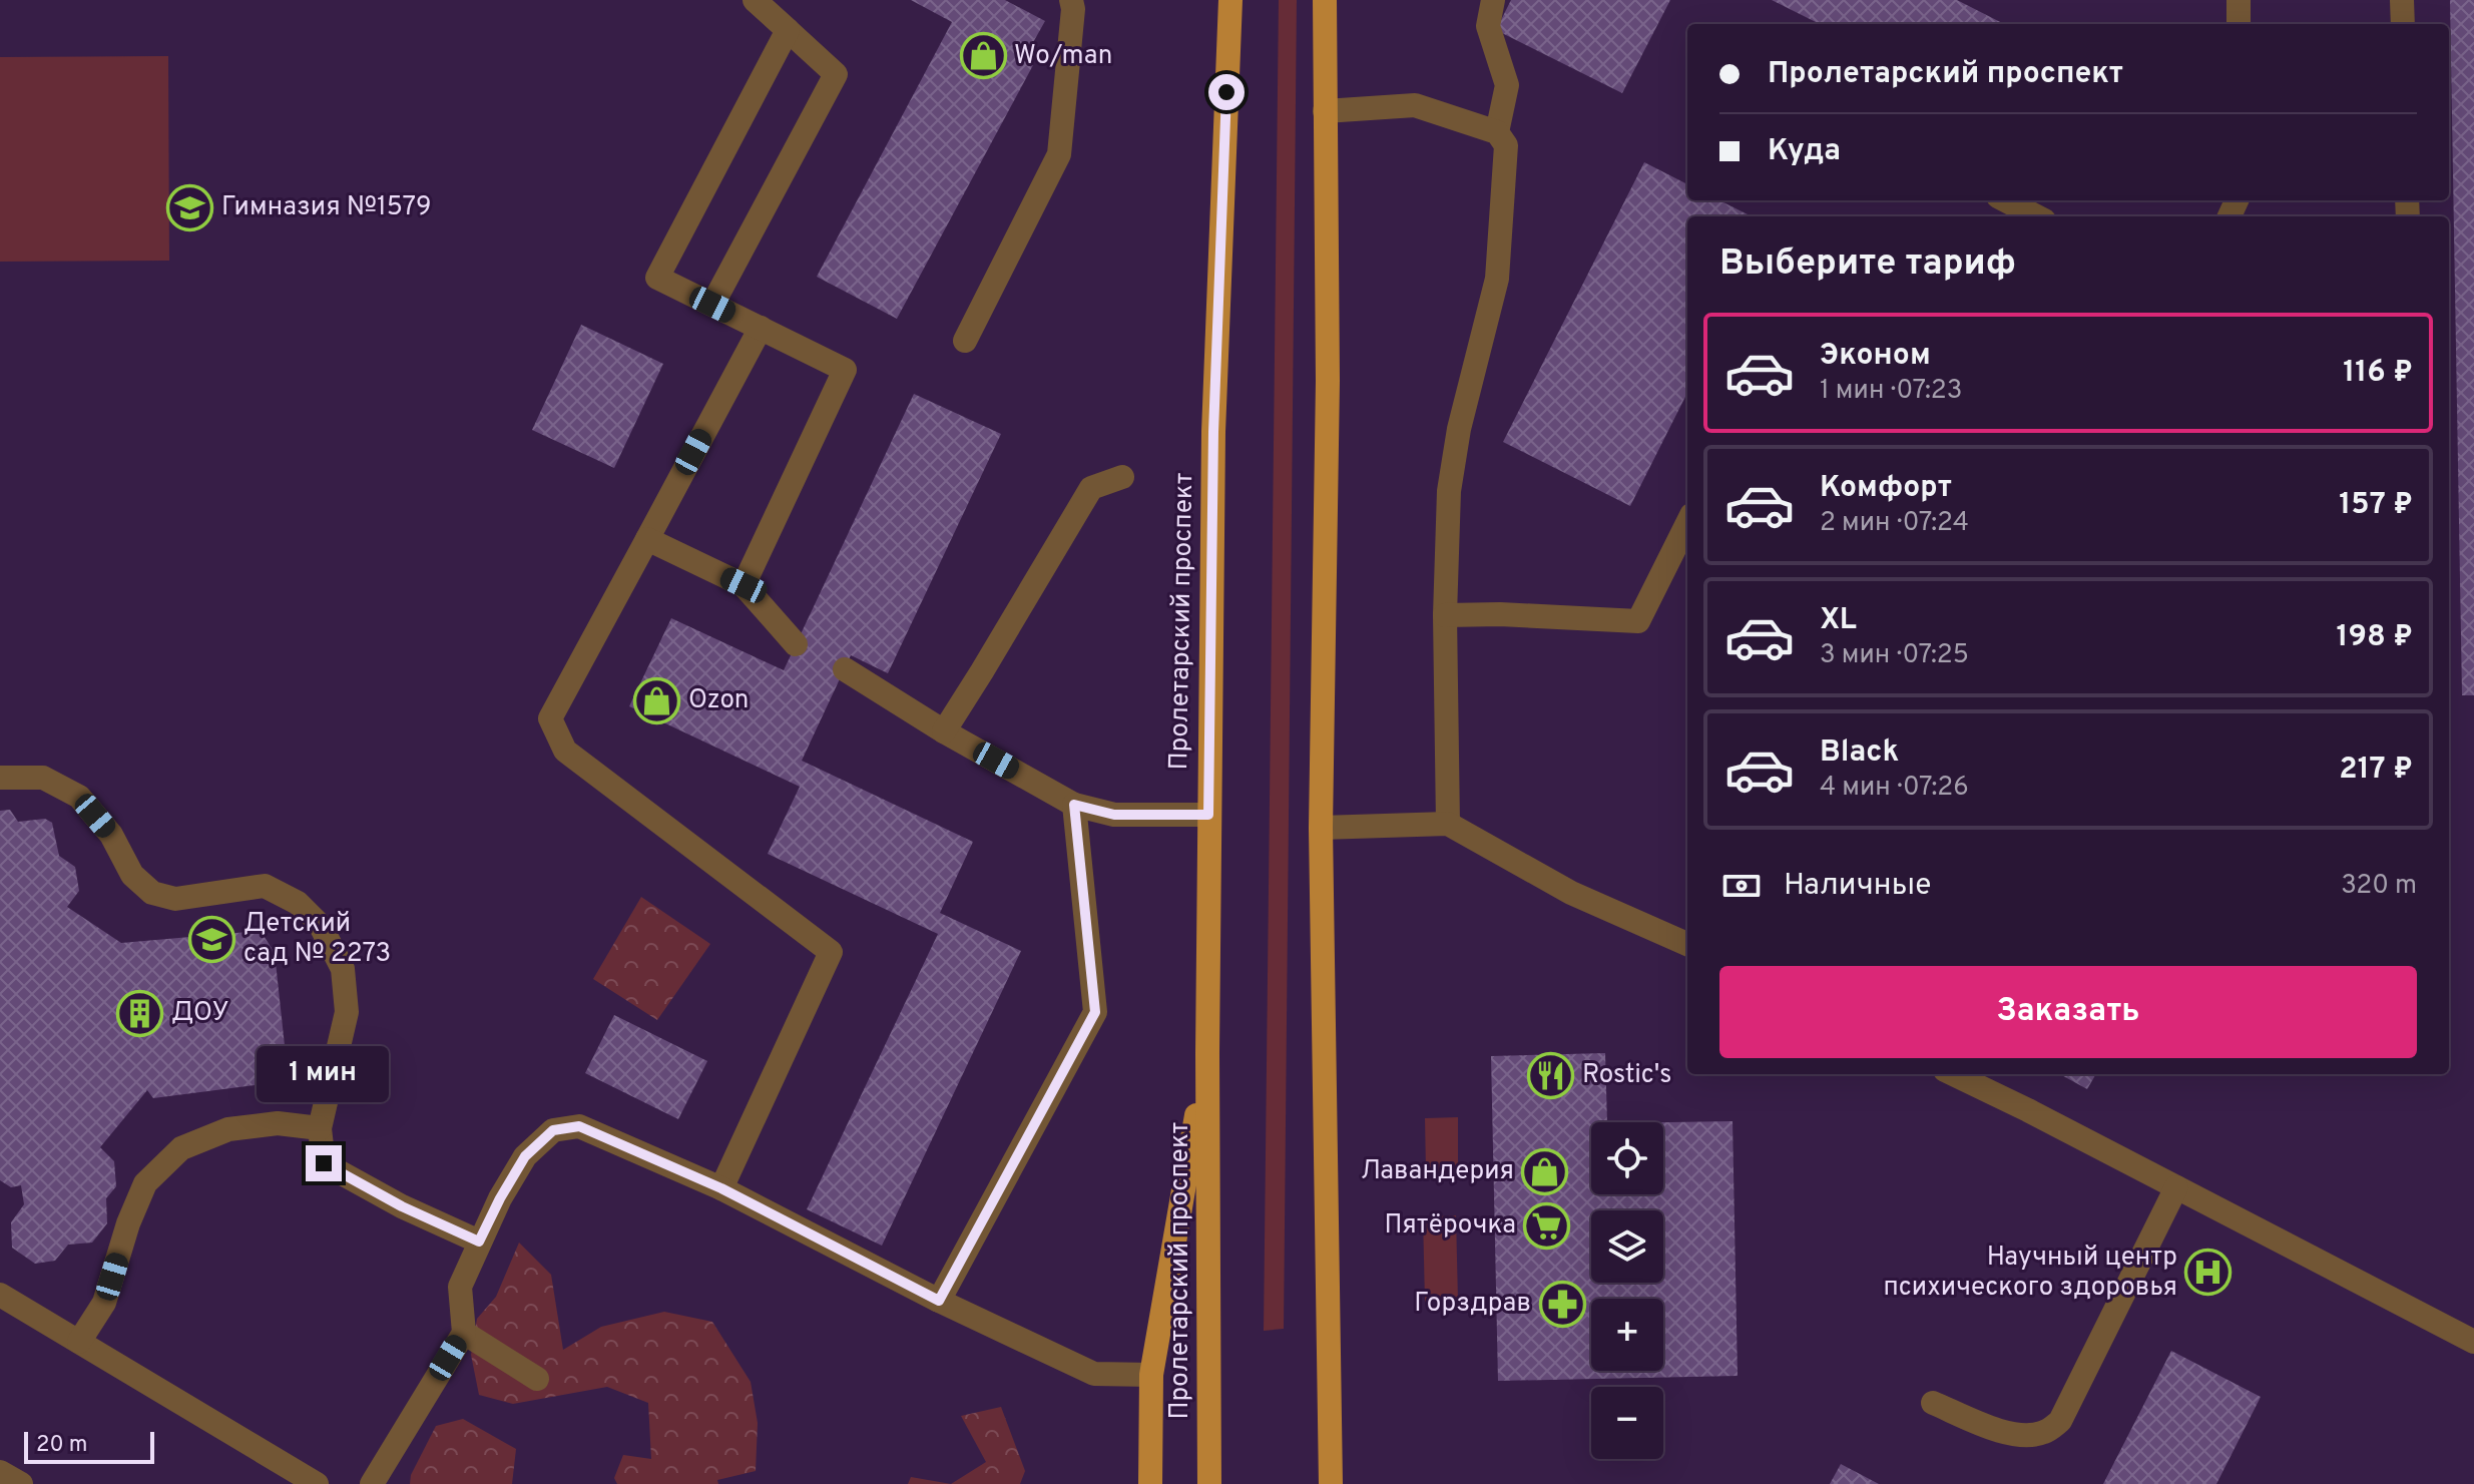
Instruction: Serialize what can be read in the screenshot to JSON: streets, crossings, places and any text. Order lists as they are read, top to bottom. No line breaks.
{"streets":{"main road":["Пролетарский проспект"]},"places":{"shop":["Wo/man","Ozon","Лавандерия"],"school or university":["Гимназия №1579","Детский сад № 2273"],"building":["ДОУ"],"restaurant":["Rostic's"],"supermarket":["Пятёрочка"],"hospital":["Научный центр психического здоровья"],"pharmacy":["Горздрав"]},"scale_bar":"20 m","page":{"banner":["Пролетарский проспект","Куда"],"heading":"Выберите тариф","list":[{"name":"Эконом","note":"1 мин · 07:23","value":"116 ₽"},{"name":"Комфорт","note":"2 мин · 07:24","value":"157 ₽"},{"name":"XL","note":"3 мин · 07:25","value":"198 ₽"},{"name":"Black","note":"4 мин · 07:26","value":"217 ₽"}],"pay":["Наличные","320 m"],"buttons":"Заказать","bubble":"1 мин","map_buttons":["+","−"],"scale":"20 m"}}
